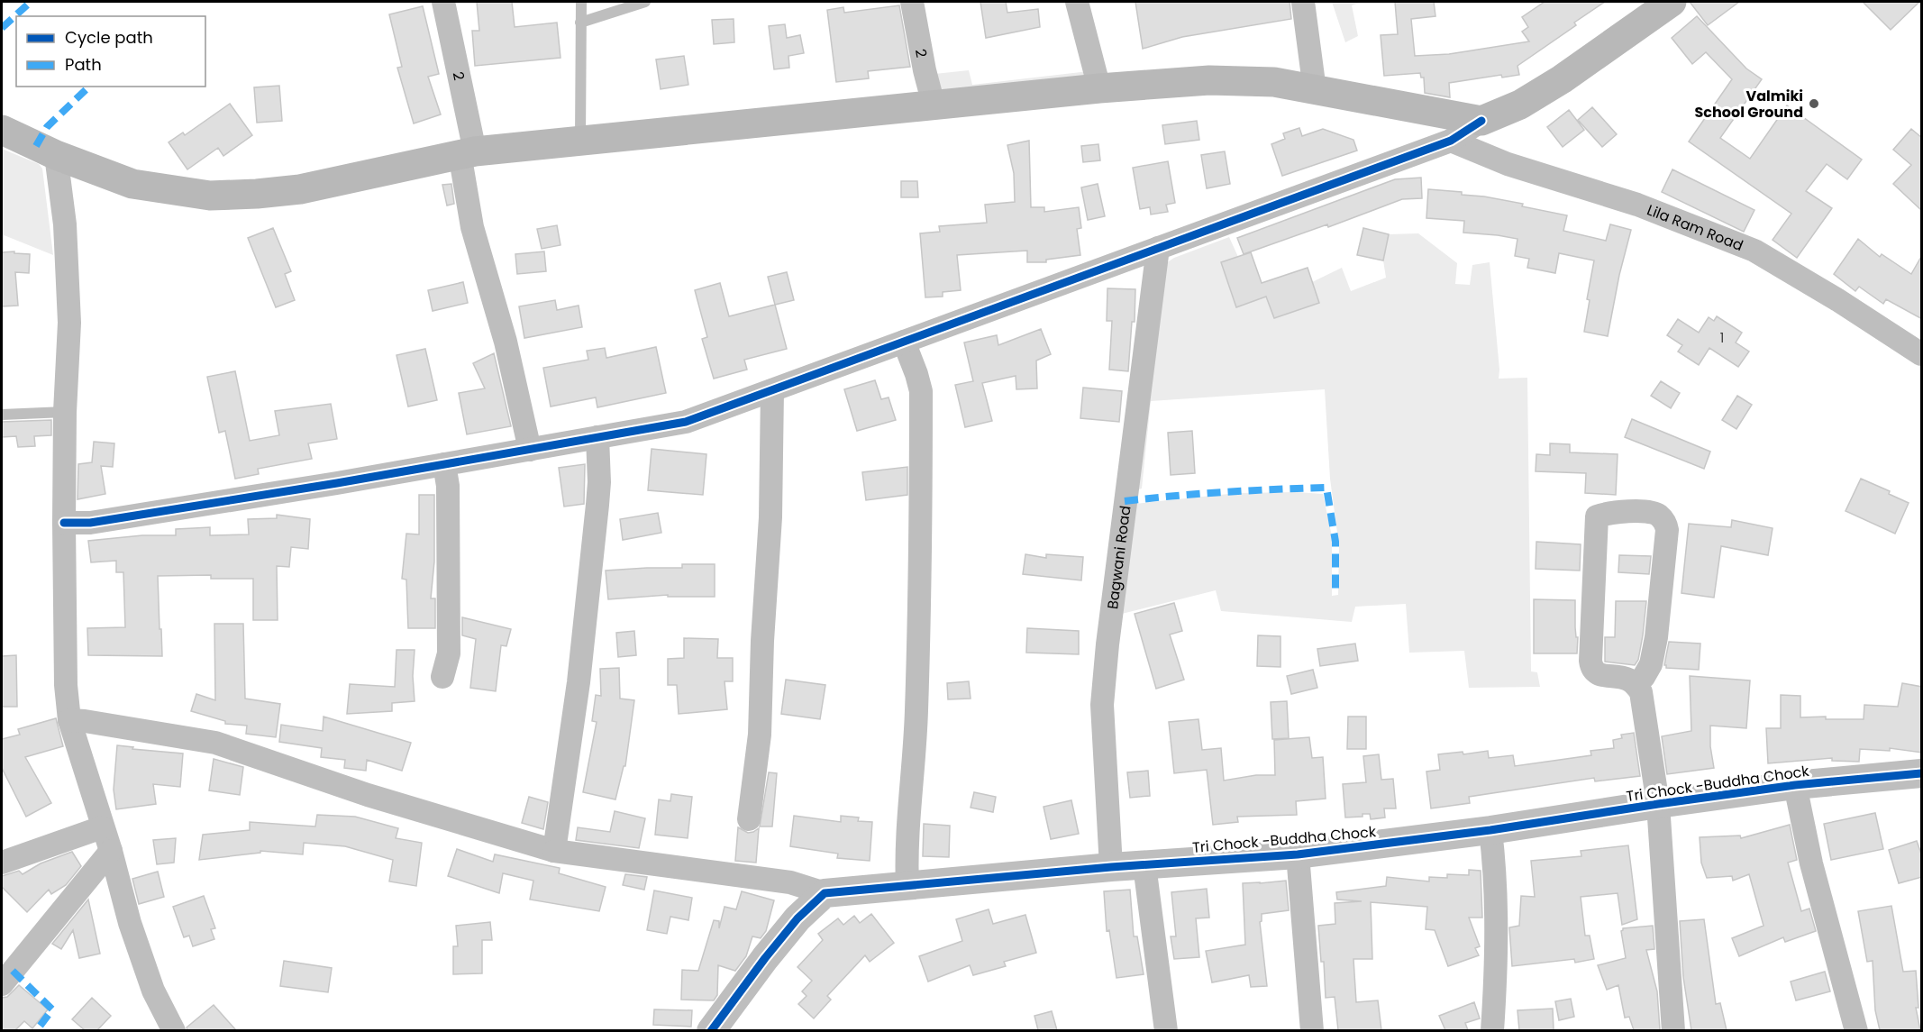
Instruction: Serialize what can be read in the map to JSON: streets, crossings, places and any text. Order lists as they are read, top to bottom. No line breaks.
{"streets":{"street":["2","Lila Ram Road","Bagwani Road","Tri Chock -Buddha Chock"]},"crossings":[["Bagwani Road","Tri Chock -Buddha Chock"]],"places":["Valmiki School Ground"],"house_numbers":["1"],"legend":["Cycle path","Path"]}
